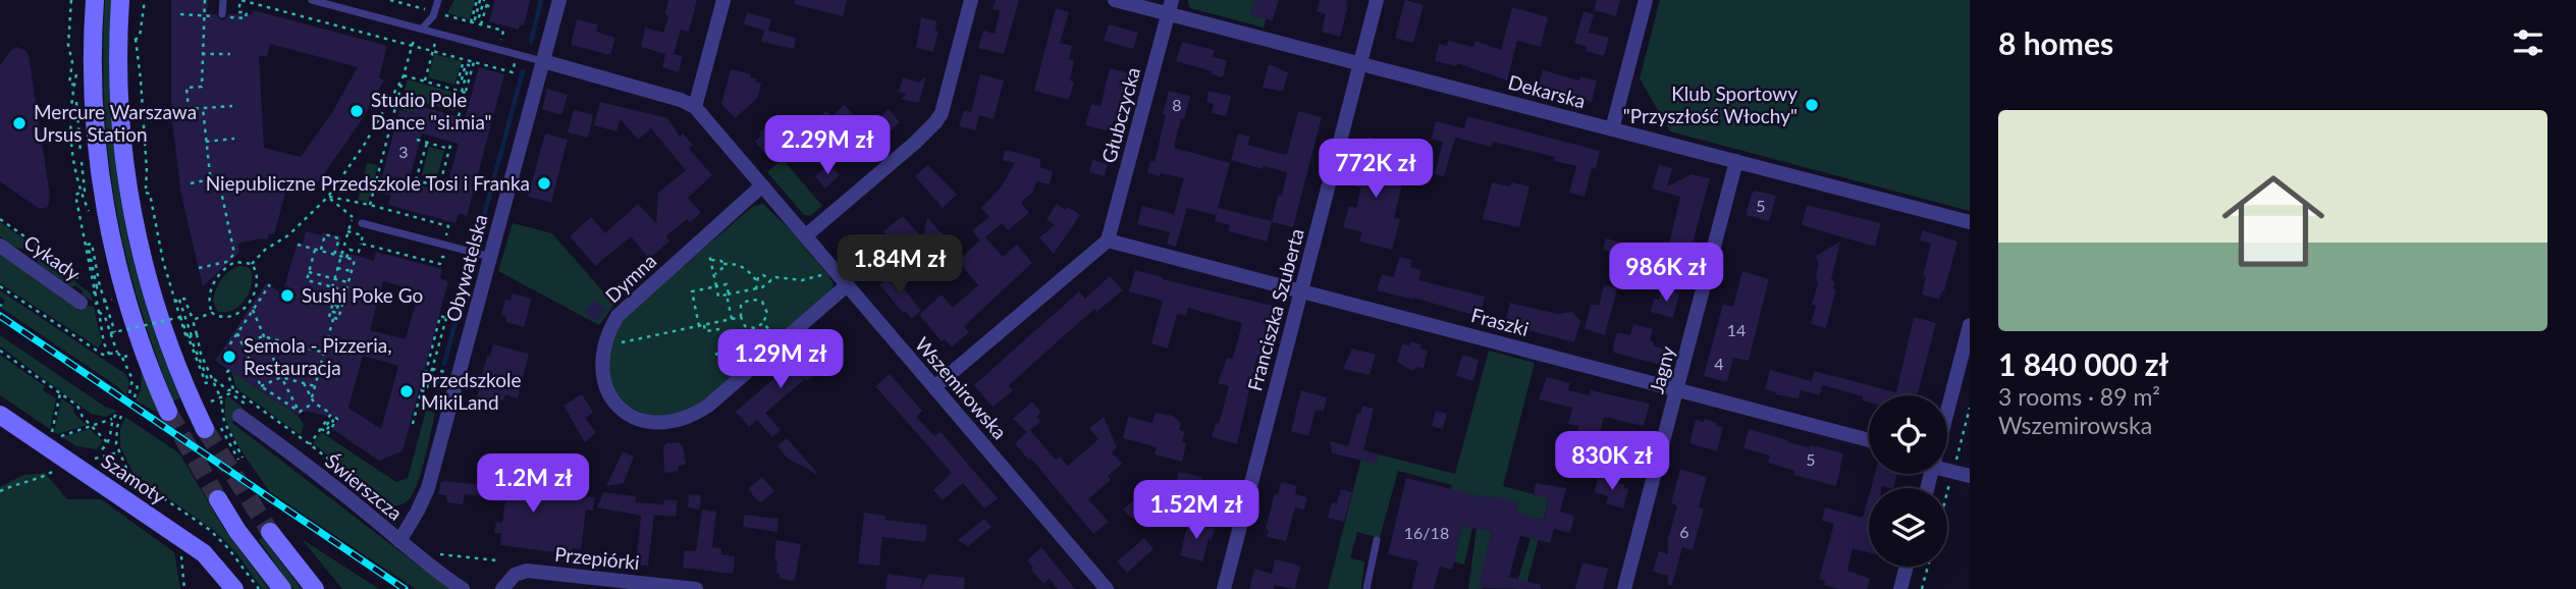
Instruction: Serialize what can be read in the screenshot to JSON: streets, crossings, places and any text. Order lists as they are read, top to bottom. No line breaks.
{"streets":{"main road":["Szamoty"],"street":["Dekarska","Głubczycka","Cykady","Obywatelska","Dymna","Franciszka Szuberta","Fraszki","Jagny","Wszemirowska","Świerszcza","Przepiórki"]},"crossings":[["Dekarska","Głubczycka"],["Dekarska","Franciszka Szuberta"],["Dekarska","Jagny"],["Głubczycka","Fraszki"],["Obywatelska","Wszemirowska"],["Obywatelska","Świerszcza"],["Dymna","Wszemirowska"],["Franciszka Szuberta","Fraszki"],["Fraszki","Jagny"]],"places":["Klub Sportowy \"Przyszłość Włochy\"","Studio Pole Dance \"si.mia\"","Mercure Warszawa Ursus Station","Niepubliczne Przedszkole Tosi i Franka","Sushi Poke Go","Semola - Pizzeria, Restauracja","Przedszkole MikiLand"],"house_numbers":["8","3","5","14","4","5","6","16/18"],"page":{"heading":"8 homes","list":[{"name":"1 840 000 zł","note":"3 rooms · 89 m² · Wszemirowska"}],"price":["2.29M zł","772K zł","1.84M zł","986K zł","1.29M zł","830K zł","1.2M zł","1.52M zł"]}}
